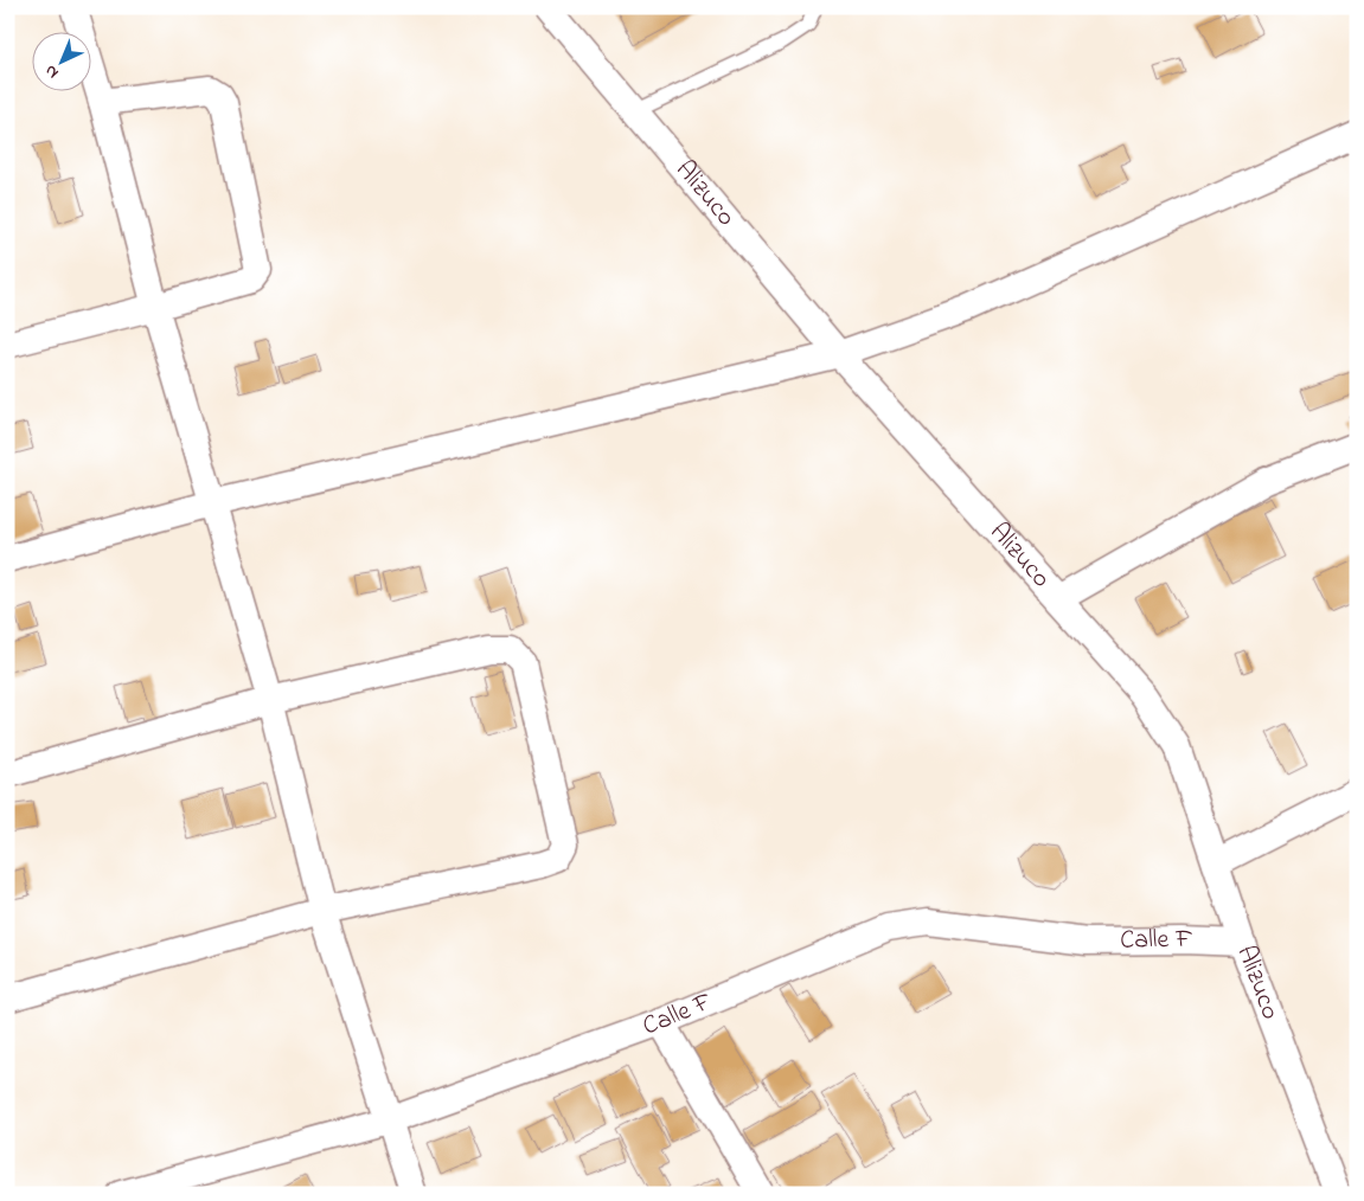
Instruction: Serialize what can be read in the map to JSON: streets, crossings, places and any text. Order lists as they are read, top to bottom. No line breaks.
{"streets":{"street":["Alizuco","Calle F"]},"crossings":[["Alizuco","Calle F"]],"north":"bottom left"}
